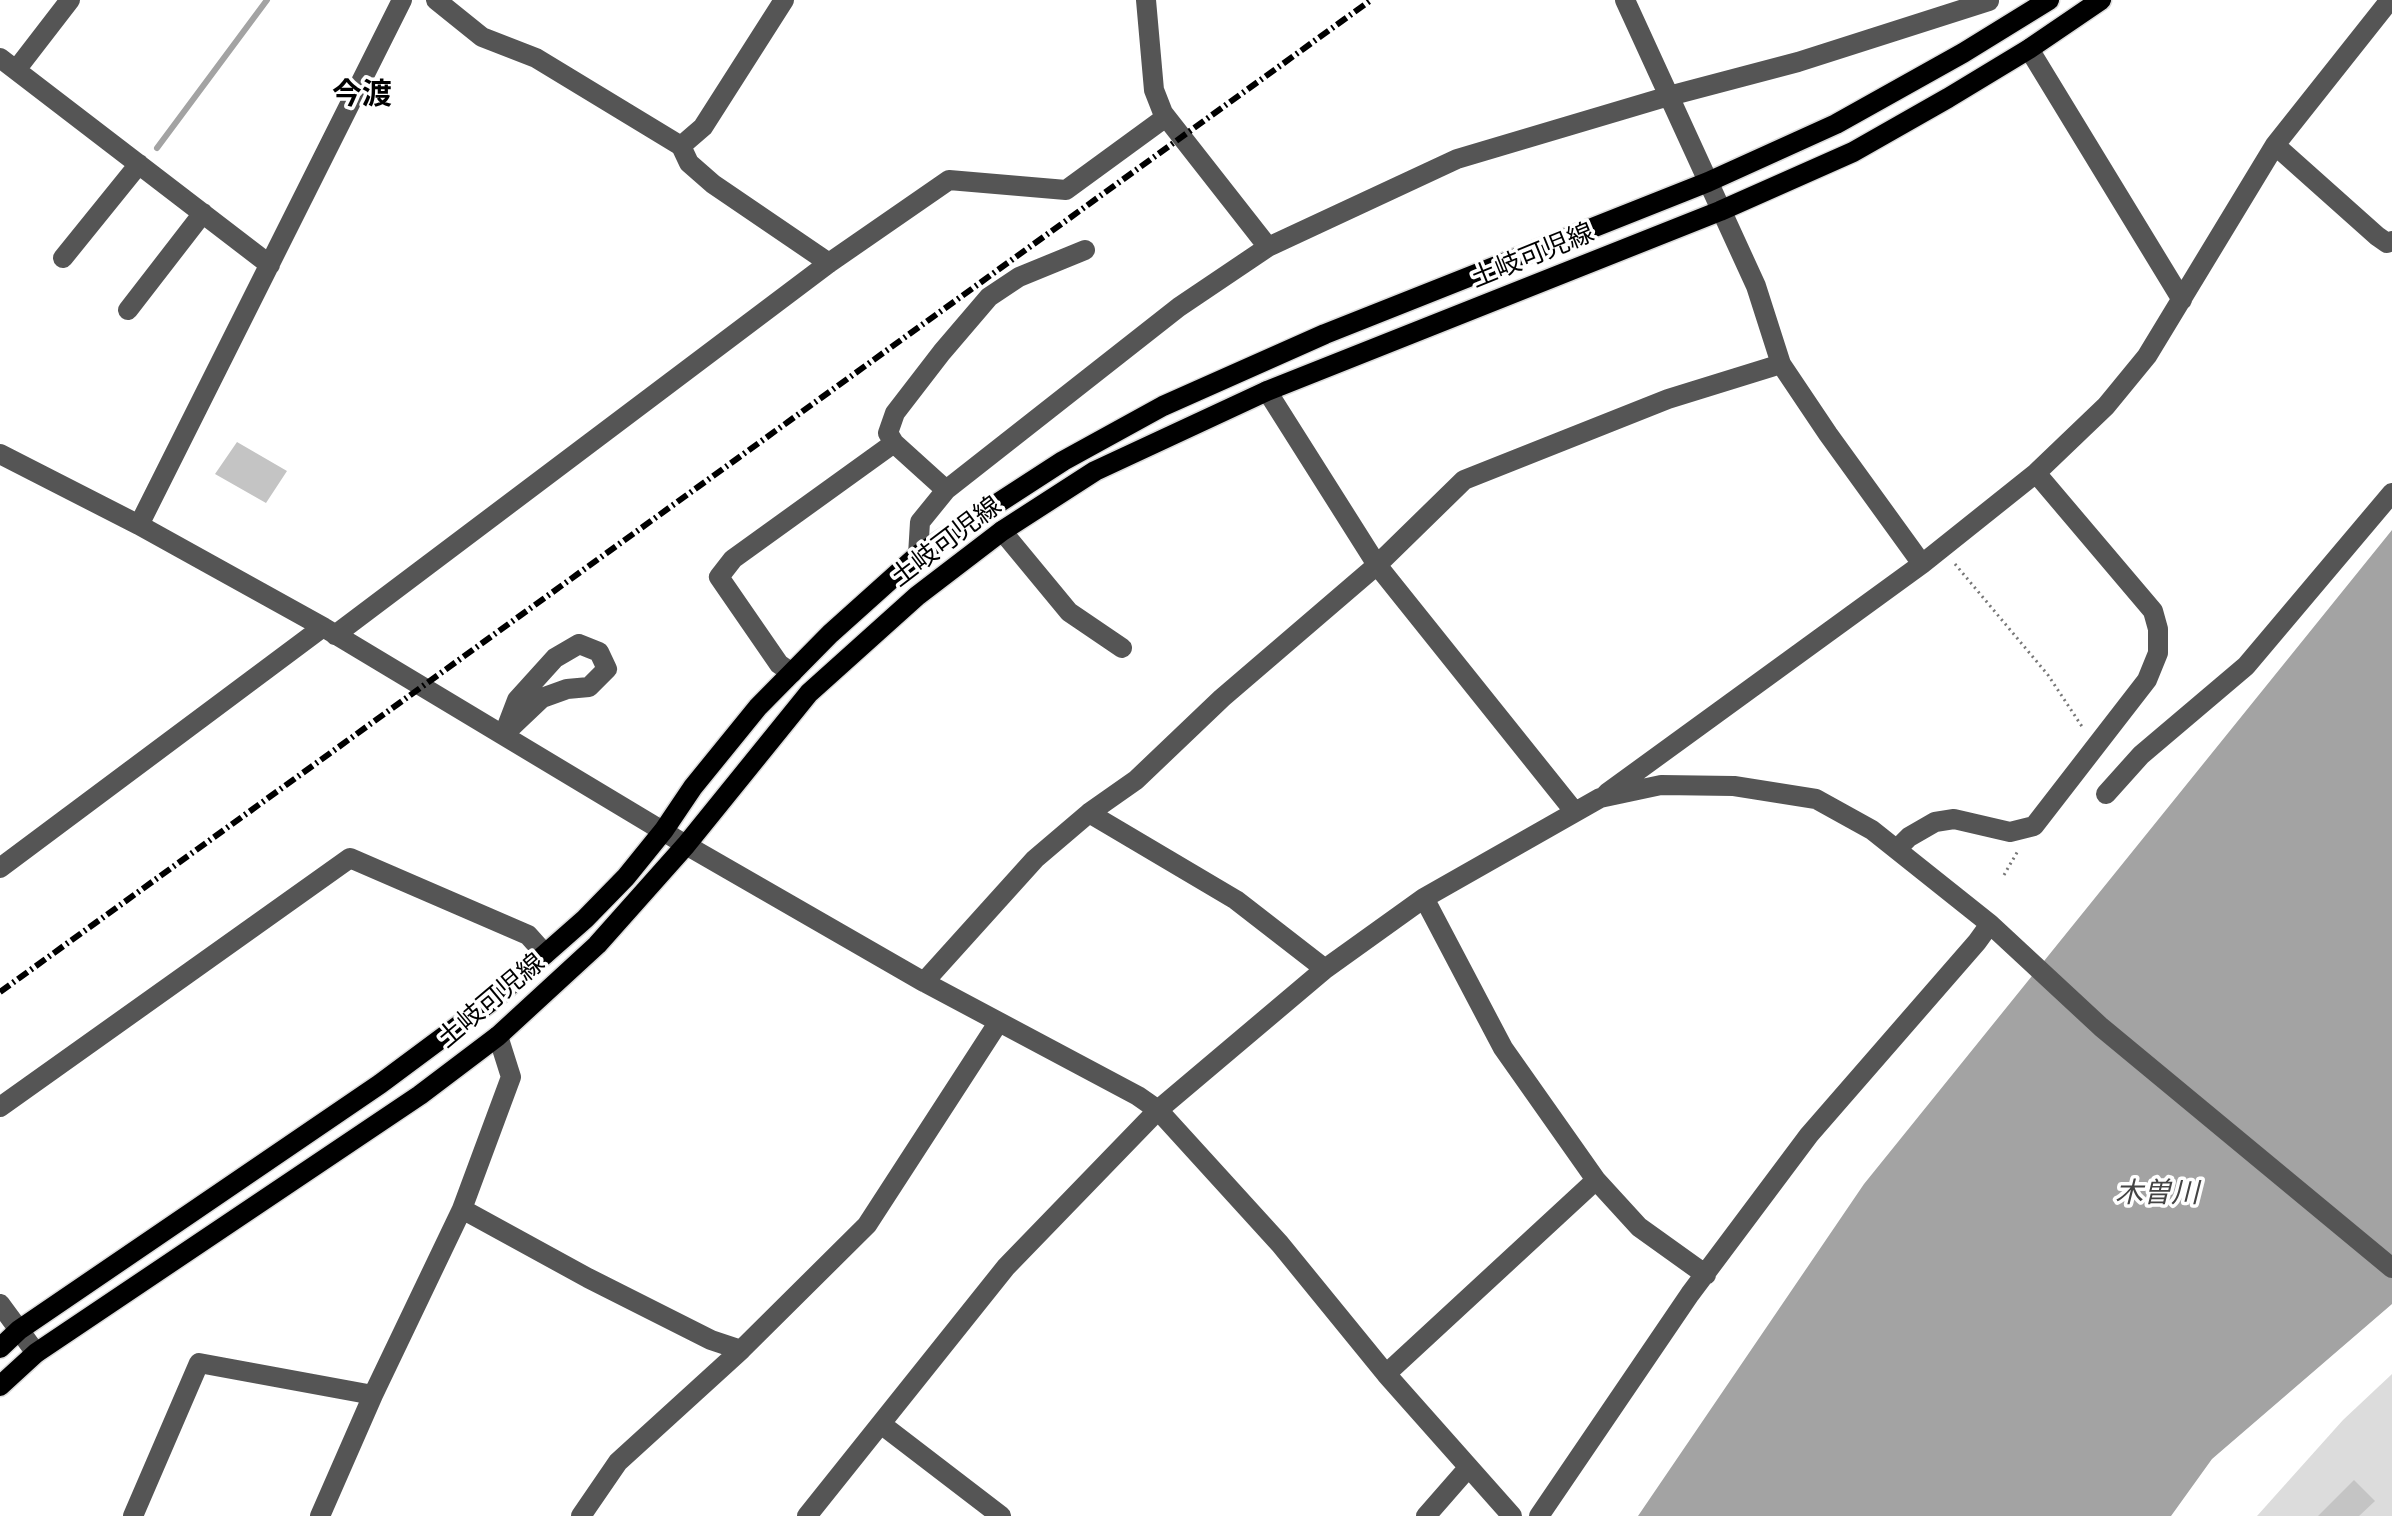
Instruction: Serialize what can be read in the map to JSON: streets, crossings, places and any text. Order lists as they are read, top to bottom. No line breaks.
{"streets":{"main road":["土岐可児線"]},"districts":["今渡"],"water":["木曽川"]}
